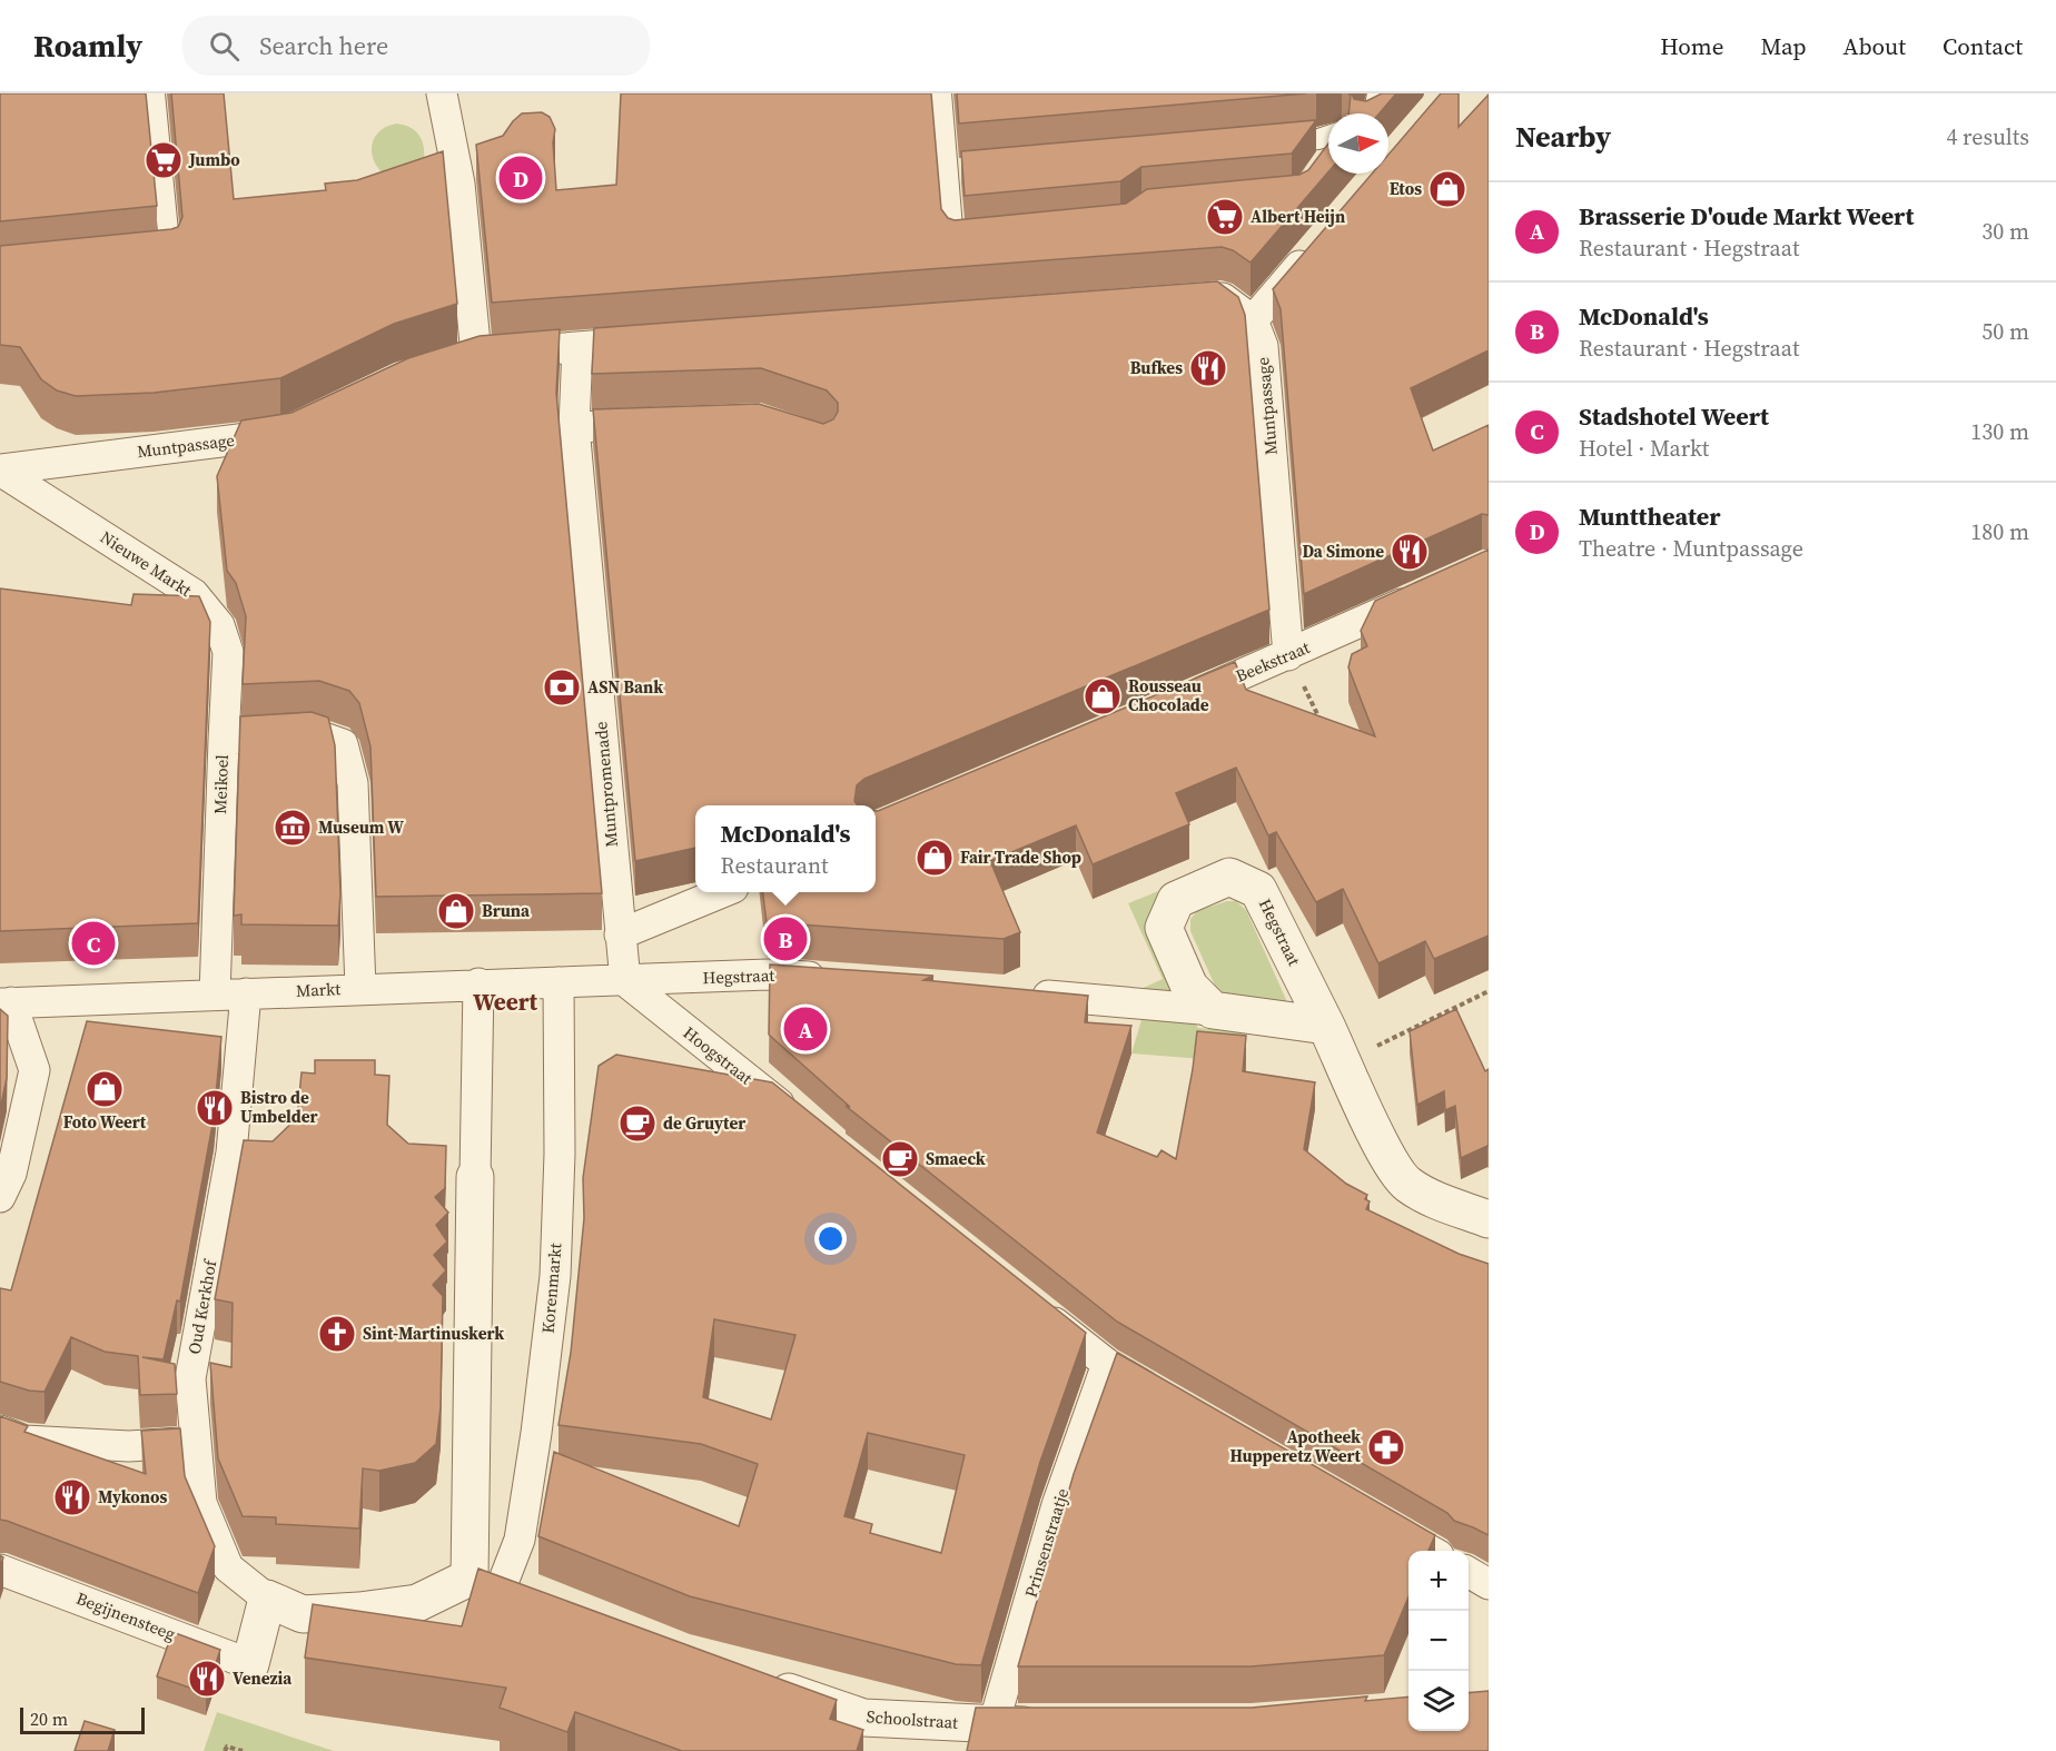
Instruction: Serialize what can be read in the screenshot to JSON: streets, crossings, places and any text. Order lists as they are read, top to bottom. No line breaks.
{"streets":{"street":["Muntpassage","Nieuwe Markt","Beekstraat","Meikoel","Muntpromenade","Hegstraat","Markt","Hoogstraat","Korenmarkt","Oud Kerkhof","Prinsenstraatje","Begijnensteeg","Schoolstraat"]},"crossings":[["Muntpassage","Nieuwe Markt"],["Muntpassage","Beekstraat"],["Nieuwe Markt","Meikoel"],["Meikoel","Markt"],["Muntpromenade","Hegstraat"],["Muntpromenade","Markt"],["Muntpromenade","Hoogstraat"],["Hegstraat","Markt"],["Hegstraat","Hoogstraat"],["Markt","Hoogstraat"],["Markt","Korenmarkt"],["Markt","Oud Kerkhof"],["Oud Kerkhof","Begijnensteeg"],["Prinsenstraatje","Schoolstraat"]],"districts":["Weert"],"places":{"supermarket":["Jumbo","Albert Heijn"],"shop":["Etos","Rousseau Chocolade","Fair Trade Shop","Bruna","Foto Weert"],"restaurant":["Bufkes","Da Simone","Bistro de Umbelder","Mykonos","Venezia"],"bank":["ASN Bank"],"museum":["Museum W"],"cafe":["de Gruyter","Smaeck"],"church":["Sint-Martinuskerk"],"pharmacy":["Apotheek Hupperetz Weert"]},"scale_bar":"20 m","north":"right","page":{"header":"Roamly","search":"Search here","nav":["Home","Map","About","Contact"],"heading":["Nearby","4 results"],"pins":["D","B","C","A"],"list":[{"mark":"A","name":"Brasserie D'oude Markt Weert","note":"Restaurant · Hegstraat","value":"30 m"},{"mark":"B","name":"McDonald's","note":"Restaurant · Hegstraat","value":"50 m"},{"mark":"C","name":"Stadshotel Weert","note":"Hotel · Markt","value":"130 m"},{"mark":"D","name":"Munttheater","note":"Theatre · Muntpassage","value":"180 m"}],"popup":["McDonald's","Restaurant"],"map_buttons":["+","−"],"scale":"20 m"}}
